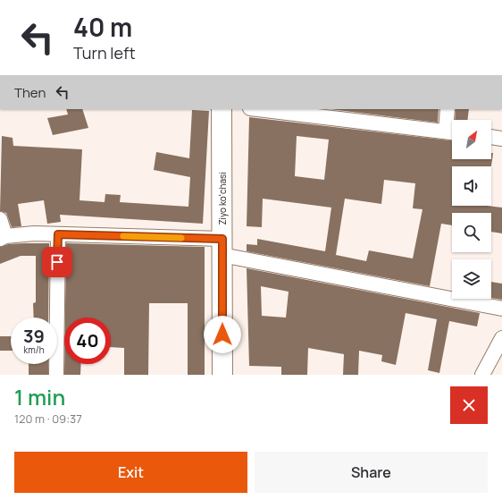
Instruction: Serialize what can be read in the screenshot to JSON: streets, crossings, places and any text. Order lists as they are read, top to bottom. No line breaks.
{"streets":{"street":["Ziyo koʻchasi"]},"north":"top right","page":{"turn":["40 m","Turn left"],"then":"Then","speed":"39 km/h","limit":"40","heading":["1 min","120 m · 09:37"],"buttons":["Exit","Share"]}}
